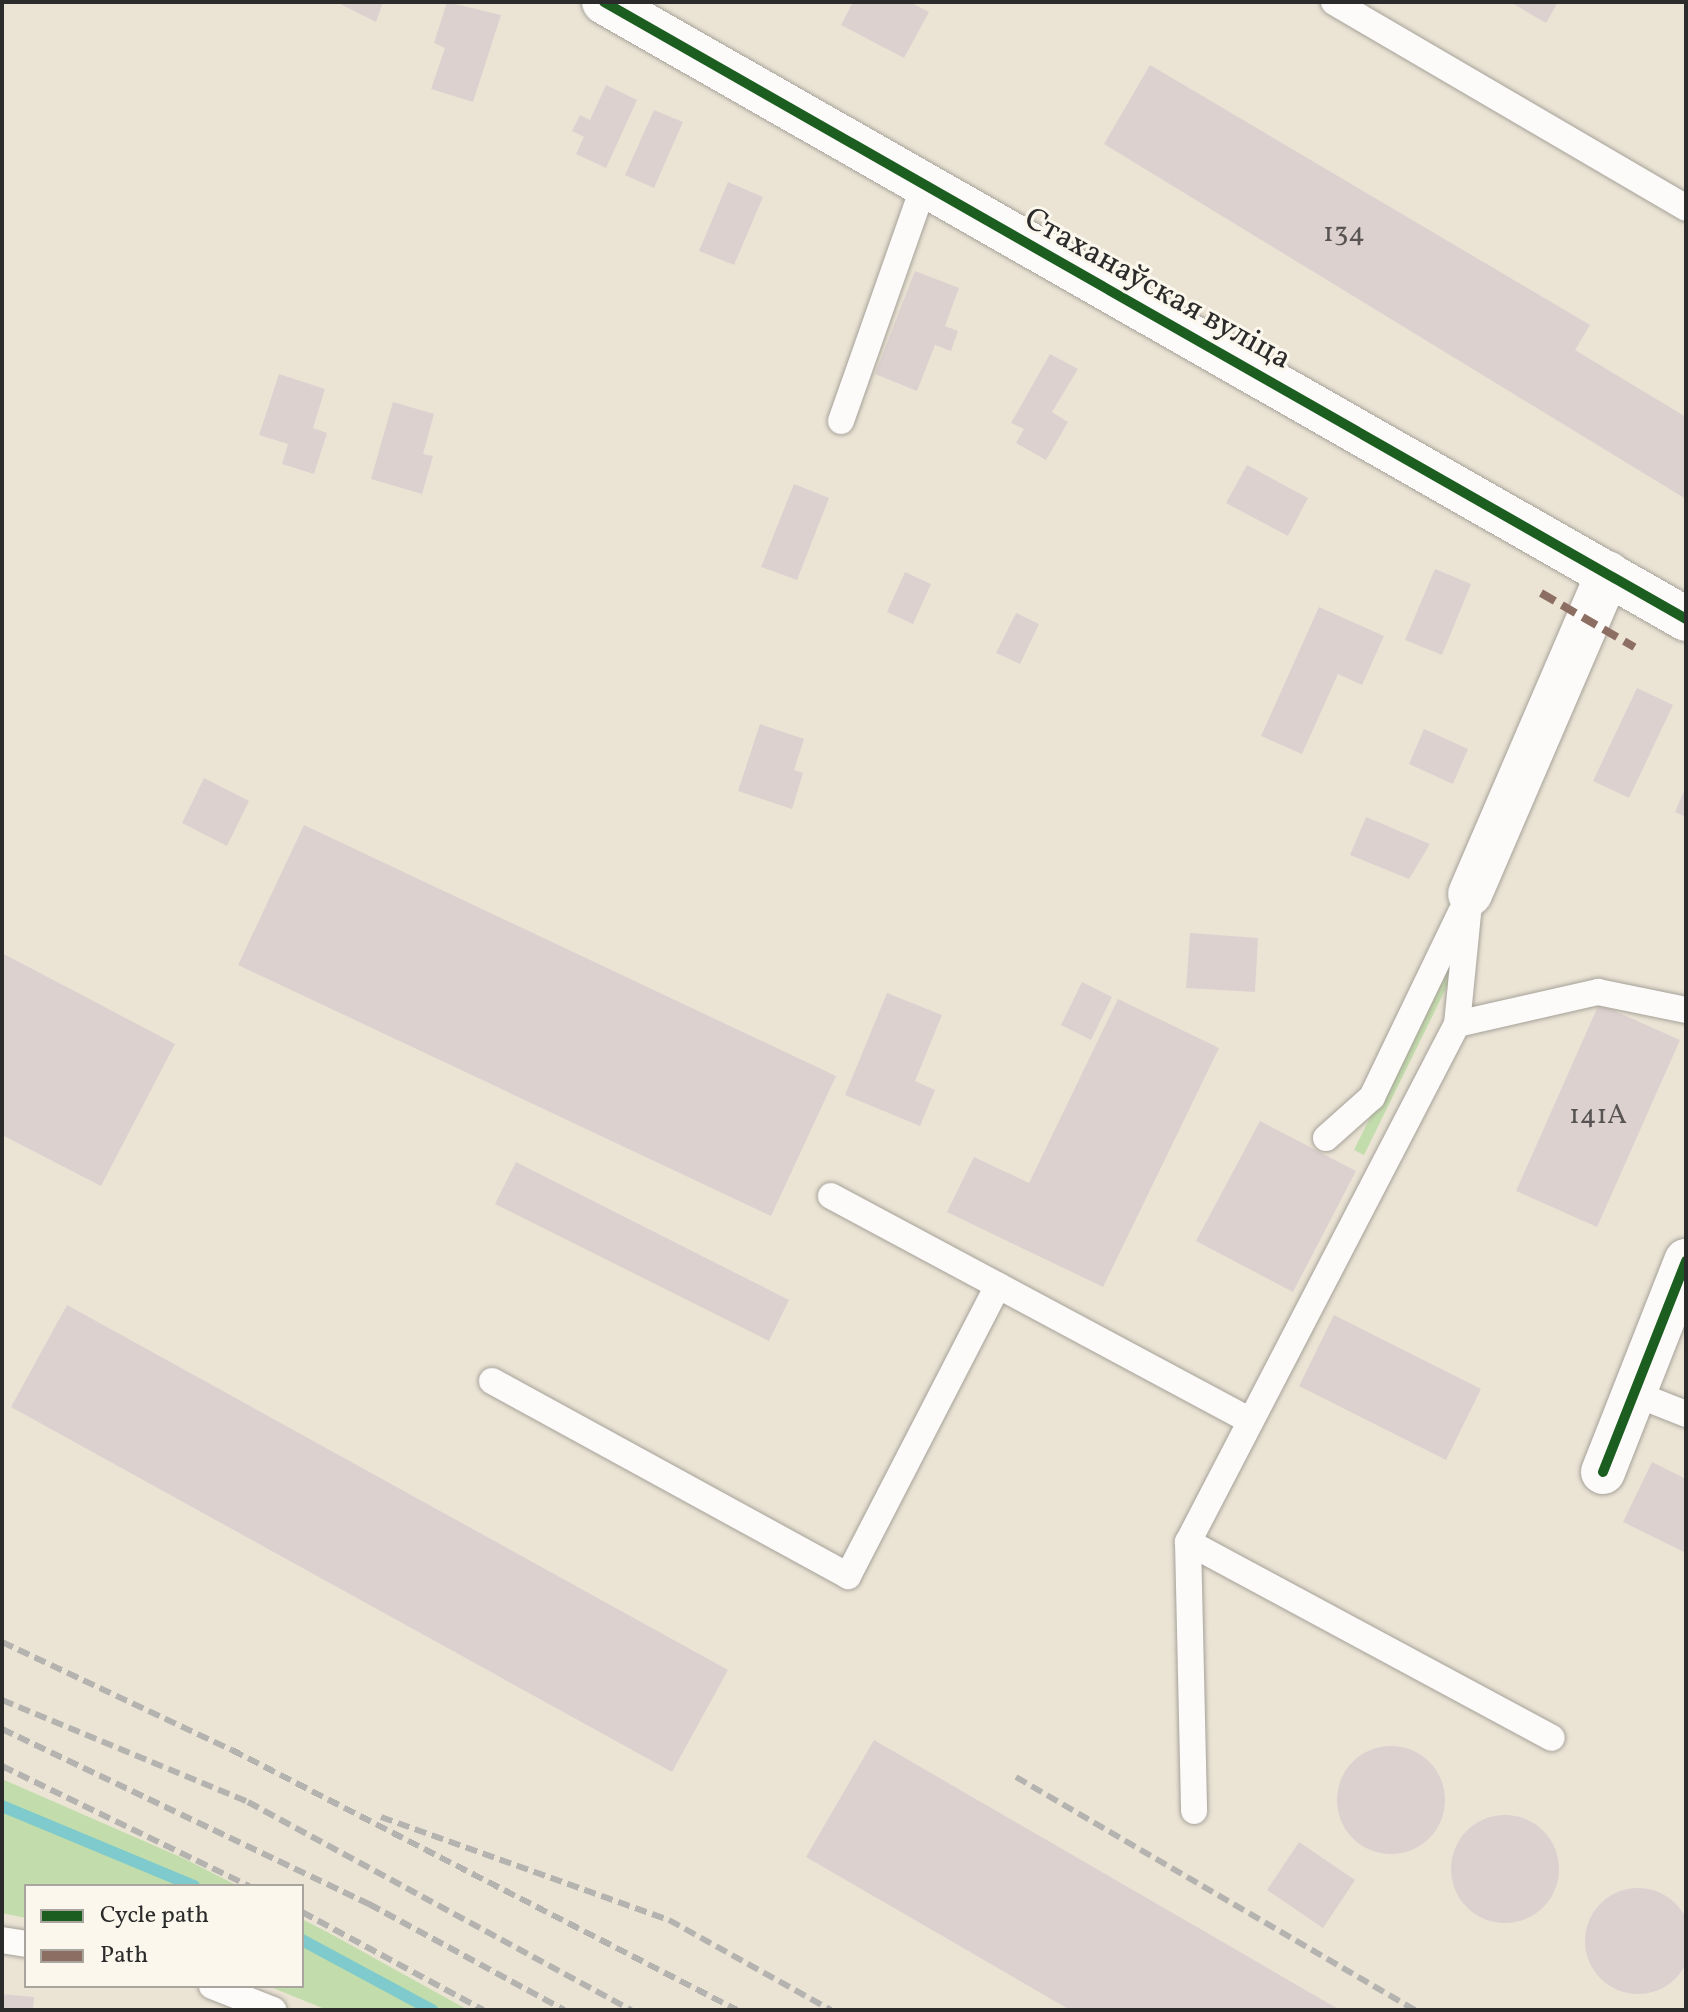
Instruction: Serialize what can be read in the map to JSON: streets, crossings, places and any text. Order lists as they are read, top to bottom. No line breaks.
{"streets":{"street":["Стаханаўская вуліца"]},"house_numbers":["134","141А"],"legend":["Cycle path","Path"]}
